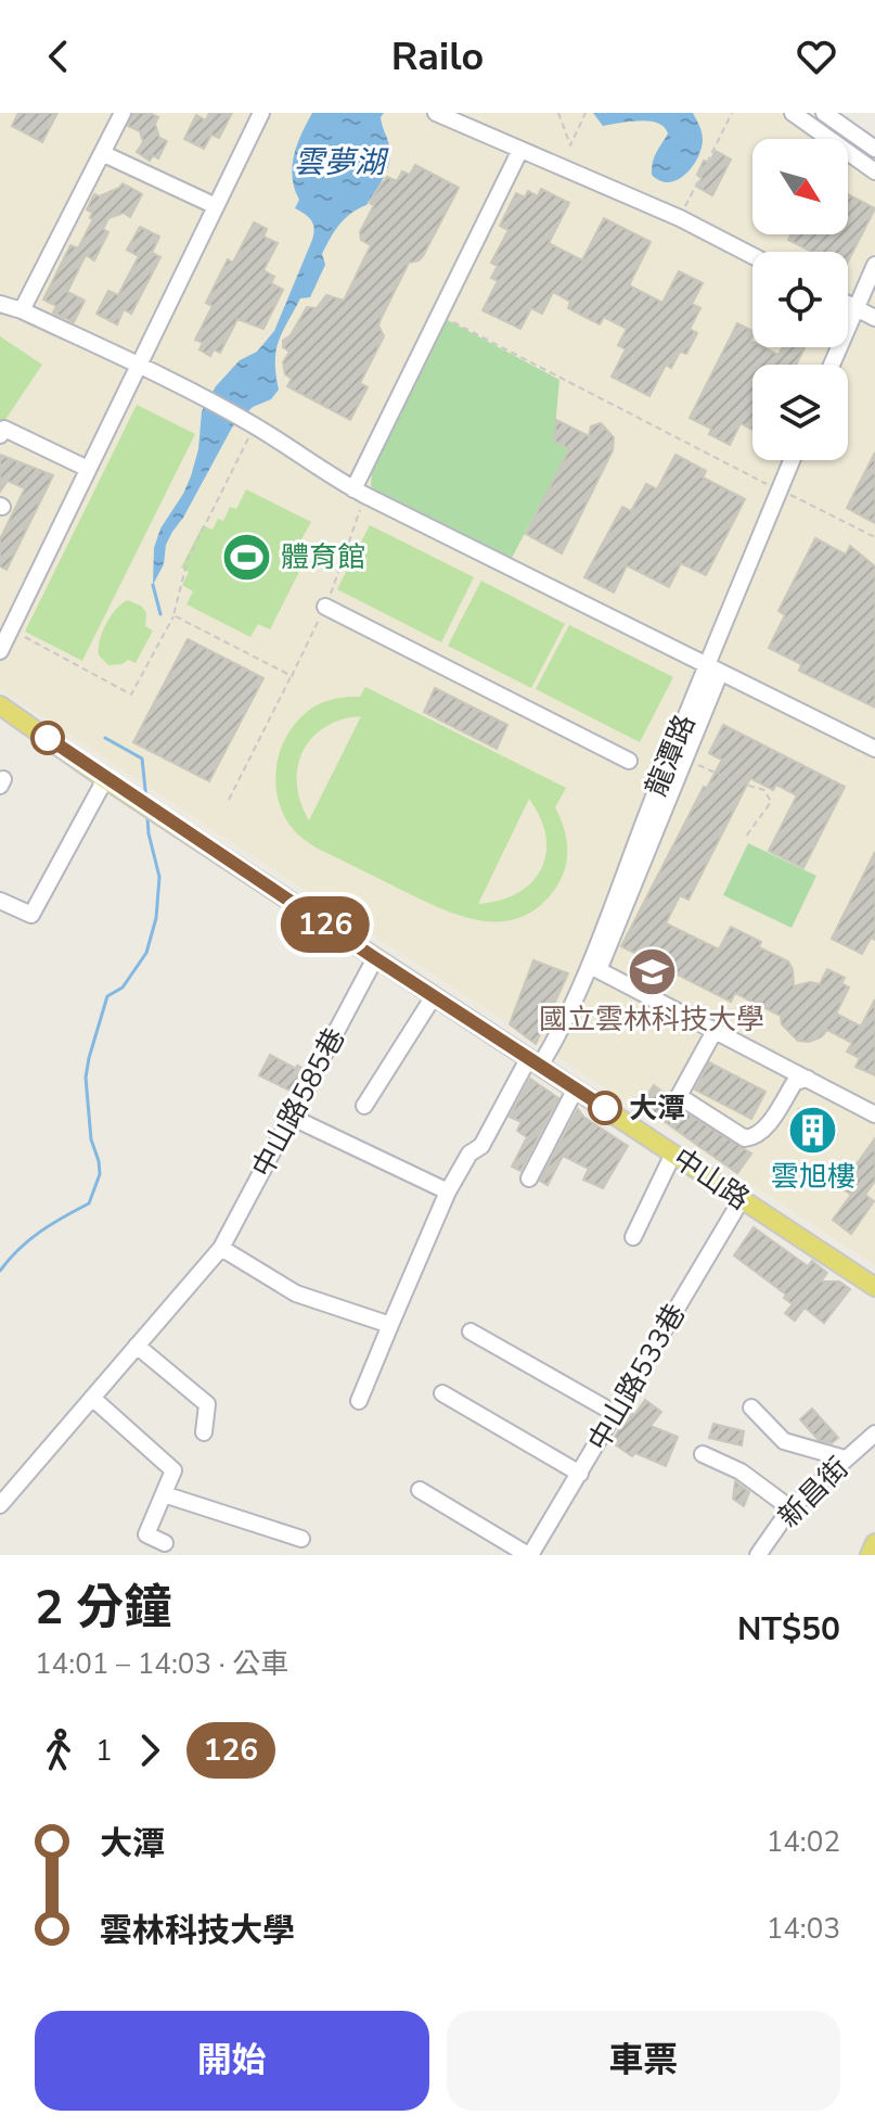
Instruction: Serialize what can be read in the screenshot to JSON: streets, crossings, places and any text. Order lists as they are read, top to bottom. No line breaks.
{"streets":{"main road":["中山路"],"street":["龍潭路","中山路585巷","中山路533巷","新昌街"]},"crossings":[["龍潭路","中山路"],["中山路585巷","中山路"],["中山路","中山路533巷"]],"water":["雲夢湖"],"places":{"sports":["體育館"],"school or university":["國立雲林科技大學"],"other":["大潭"],"building":["雲旭樓"]},"lines":["bus line 126"],"north":"bottom right","page":{"header":"Railo","on_map":"126","heading":["2 分鐘","14:01 – 14:03 · 公車","NT$50"],"legs":["1","126"],"list":[{"name":"大潭","value":"14:02"},{"name":"雲林科技大學","value":"14:03"}],"buttons":["開始","車票"]}}
